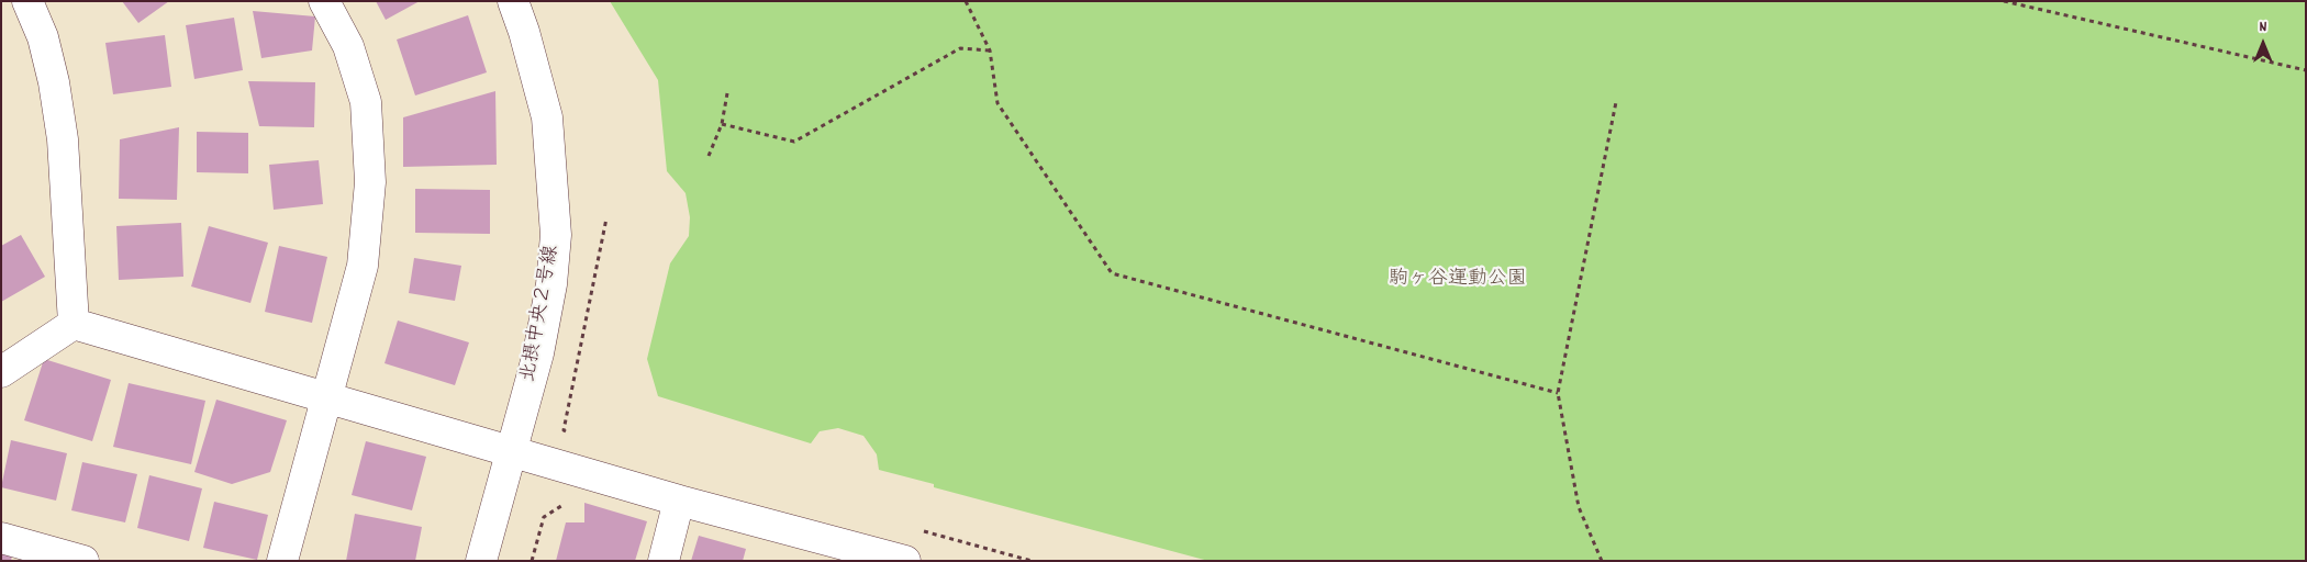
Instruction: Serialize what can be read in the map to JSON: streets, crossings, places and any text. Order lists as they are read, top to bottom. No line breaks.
{"streets":{"street":["北摂中央２号線"]},"parks":["駒ヶ谷運動公園"],"north":"top"}
